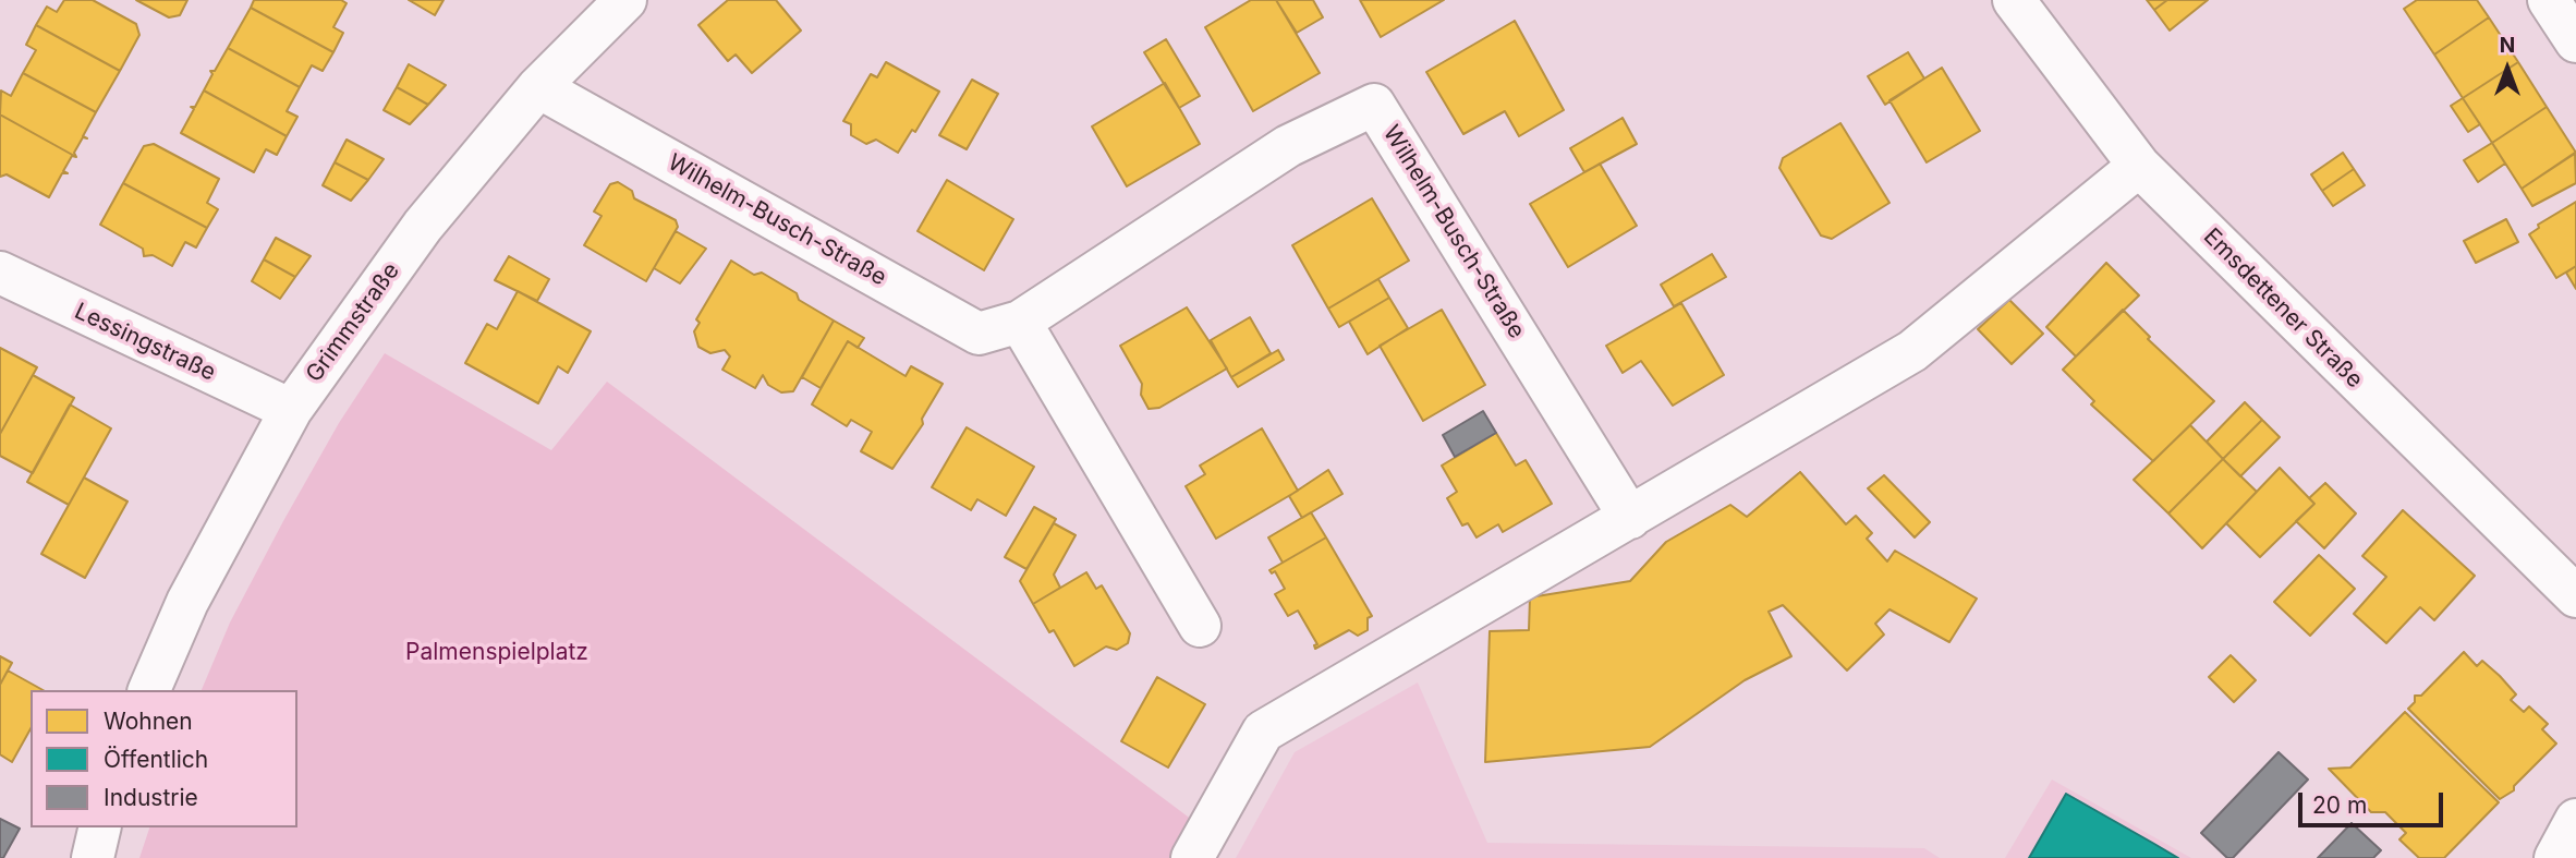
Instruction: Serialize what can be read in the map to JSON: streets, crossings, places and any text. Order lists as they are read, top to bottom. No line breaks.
{"streets":{"street":["Wilhelm-Busch-Straße","Emsdettener Straße","Grimmstraße","Lessingstraße"]},"crossings":[["Wilhelm-Busch-Straße","Grimmstraße"],["Grimmstraße","Lessingstraße"]],"parks":["Palmenspielplatz"],"legend":["Wohnen","Öffentlich","Industrie"],"scale_bar":"20 m","north":"top"}
